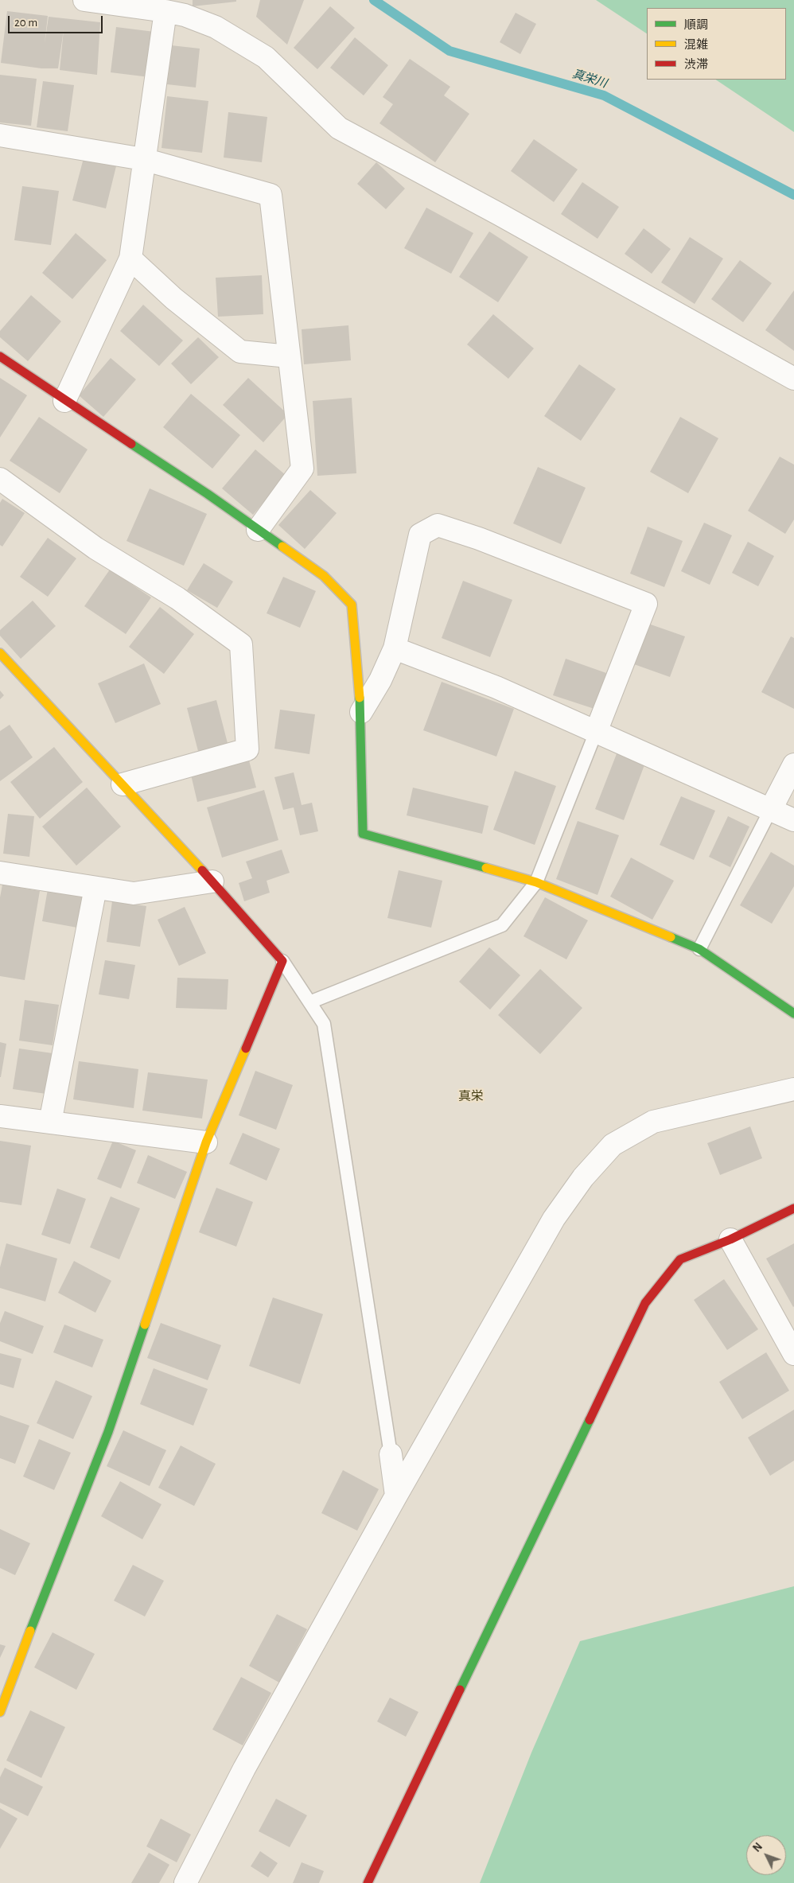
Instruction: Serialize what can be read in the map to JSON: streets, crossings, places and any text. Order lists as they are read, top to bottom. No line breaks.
{"districts":["真栄"],"water":["真栄川"],"legend":["順調","混雑","渋滞"],"scale_bar":"20 m","north":"top left"}
